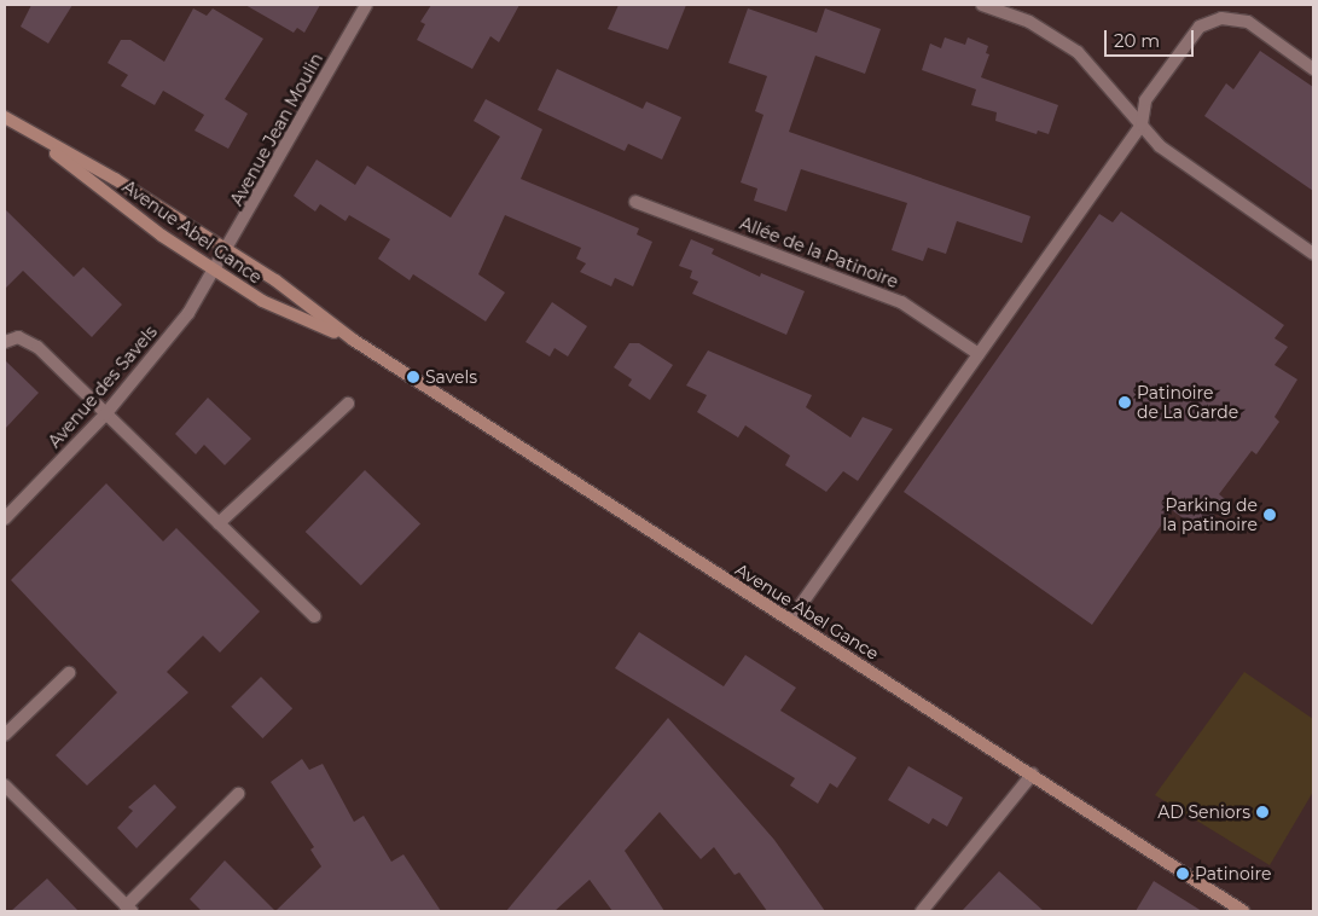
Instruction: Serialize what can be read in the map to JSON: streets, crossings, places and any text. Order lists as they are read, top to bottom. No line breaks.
{"streets":{"main road":["Avenue Abel Gance"],"street":["Avenue Jean Moulin","Allée de la Patinoire","Avenue des Savels"]},"crossings":[["Avenue Jean Moulin","Avenue Abel Gance"],["Avenue Jean Moulin","Avenue des Savels"],["Avenue Abel Gance","Avenue des Savels"]],"places":["Savels","Patinoire de La Garde","Parking de la patinoire","AD Seniors","Patinoire"],"scale_bar":"20 m"}
